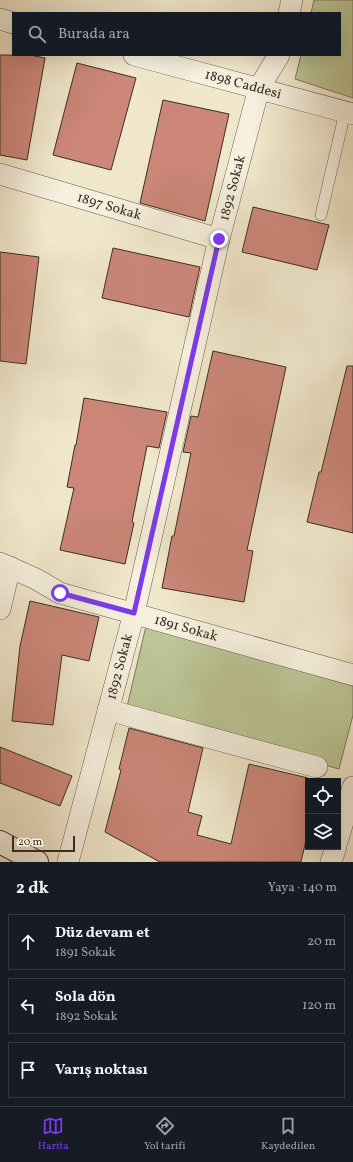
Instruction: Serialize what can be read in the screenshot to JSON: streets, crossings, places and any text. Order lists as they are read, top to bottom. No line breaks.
{"streets":{"street":["1898 Caddesi","1892 Sokak","1897 Sokak","1891 Sokak"]},"crossings":[["1898 Caddesi","1892 Sokak"],["1892 Sokak","1897 Sokak"],["1892 Sokak","1891 Sokak"]],"scale_bar":"20 m","page":{"search":"Burada ara","scale":"20 m","heading":["2 dk","Yaya · 140 m"],"list":[["Düz devam et","1891 Sokak","20 m"],["Sola dön","1892 Sokak","120 m"],"Varış noktası"],"nav":["Harita","Yol tarifi","Kaydedilen"]}}
